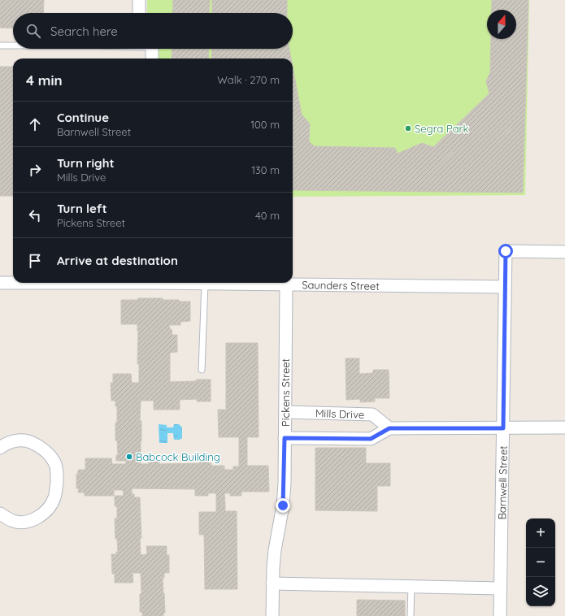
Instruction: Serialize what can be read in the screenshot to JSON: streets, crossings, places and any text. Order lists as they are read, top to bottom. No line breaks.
{"streets":{"street":["Saunders Street","Pickens Street","Mills Drive","Barnwell Street"]},"crossings":[["Saunders Street","Pickens Street"],["Saunders Street","Barnwell Street"],["Pickens Street","Mills Drive"]],"places":["Segra Park","Babcock Building"],"north":"top","page":{"search":"Search here","heading":["4 min","Walk · 270 m"],"list":[["Continue","Barnwell Street","100 m"],["Turn right","Mills Drive","130 m"],["Turn left","Pickens Street","40 m"],"Arrive at destination"],"map_buttons":["+","−"]}}
